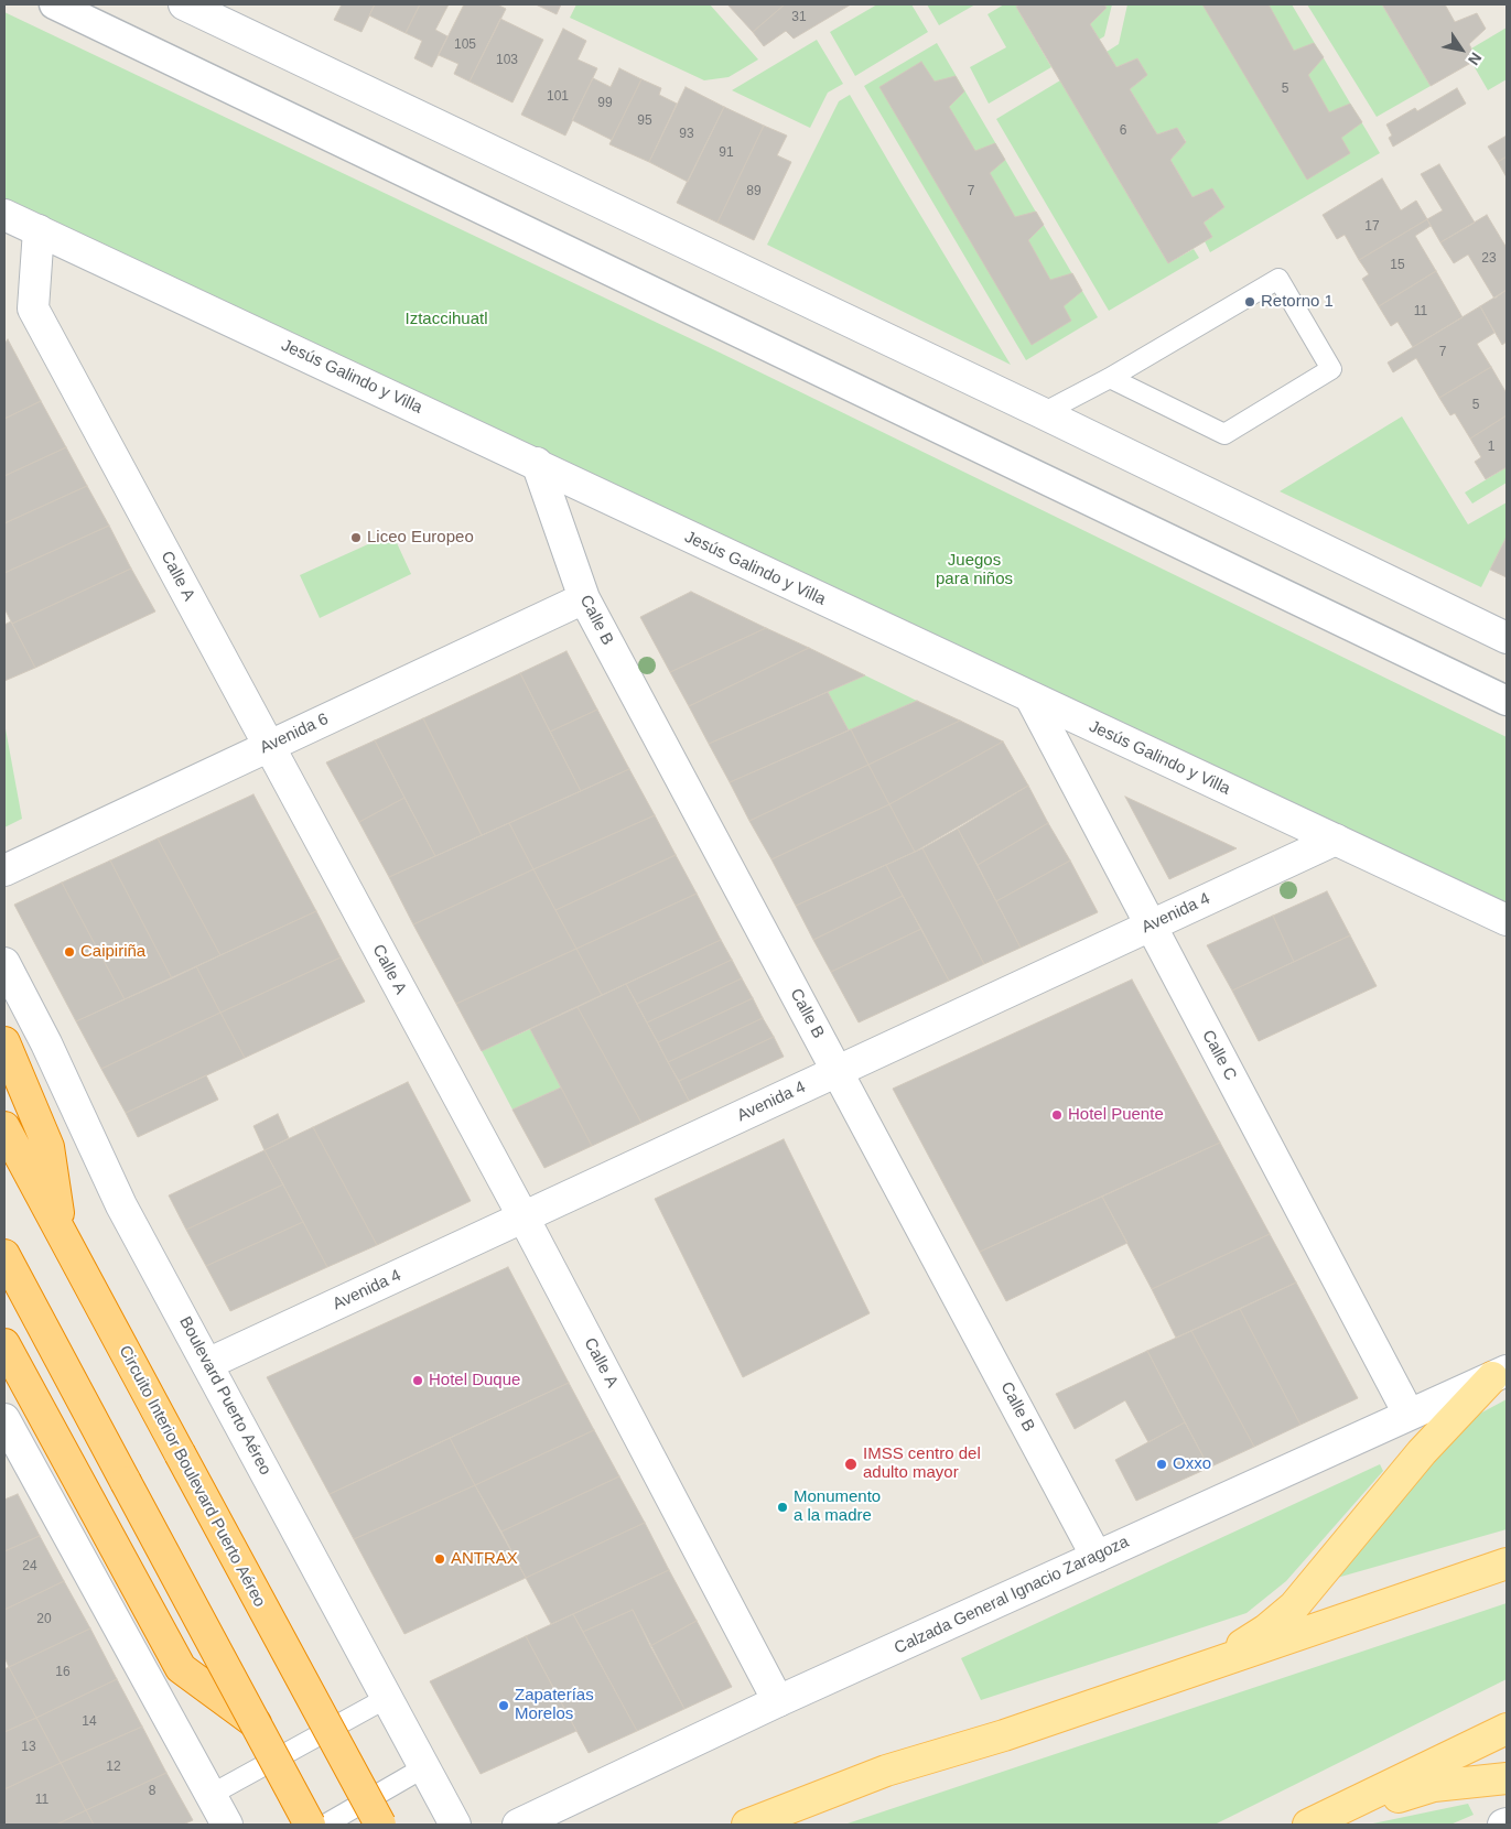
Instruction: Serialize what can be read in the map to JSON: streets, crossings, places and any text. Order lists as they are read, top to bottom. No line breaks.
{"streets":{"highway":["Circuito Interior Boulevard Puerto Aéreo"],"main road":["Jesús Galindo y Villa","Calle A","Calle B","Avenida 6","Avenida 4","Calle C","Boulevard Puerto Aéreo","Calzada General Ignacio Zaragoza"]},"crossings":[["Jesús Galindo y Villa","Calle A"],["Jesús Galindo y Villa","Calle B"],["Jesús Galindo y Villa","Avenida 4"],["Jesús Galindo y Villa","Calle C"],["Calle A","Avenida 6"],["Calle A","Avenida 4"],["Calle A","Calzada General Ignacio Zaragoza"],["Calle B","Avenida 6"],["Calle B","Avenida 4"],["Calle B","Calzada General Ignacio Zaragoza"],["Avenida 4","Calle C"],["Avenida 4","Boulevard Puerto Aéreo"],["Calle C","Calzada General Ignacio Zaragoza"]],"parks":["Iztaccihuatl","Juegos para niños"],"places":["Retorno 1","Liceo Europeo","Caipiriña","Hotel Puente","Hotel Duque","IMSS centro del adulto mayor","Oxxo","Monumento a la madre","ANTRAX","Zapaterías Morelos"],"house_numbers":["31","105","103","5","101","99","95","6","93","91","89","7","17","23","15","11","7","5","1","24","20","16","14","13","12","8","11"],"north":"bottom right"}
